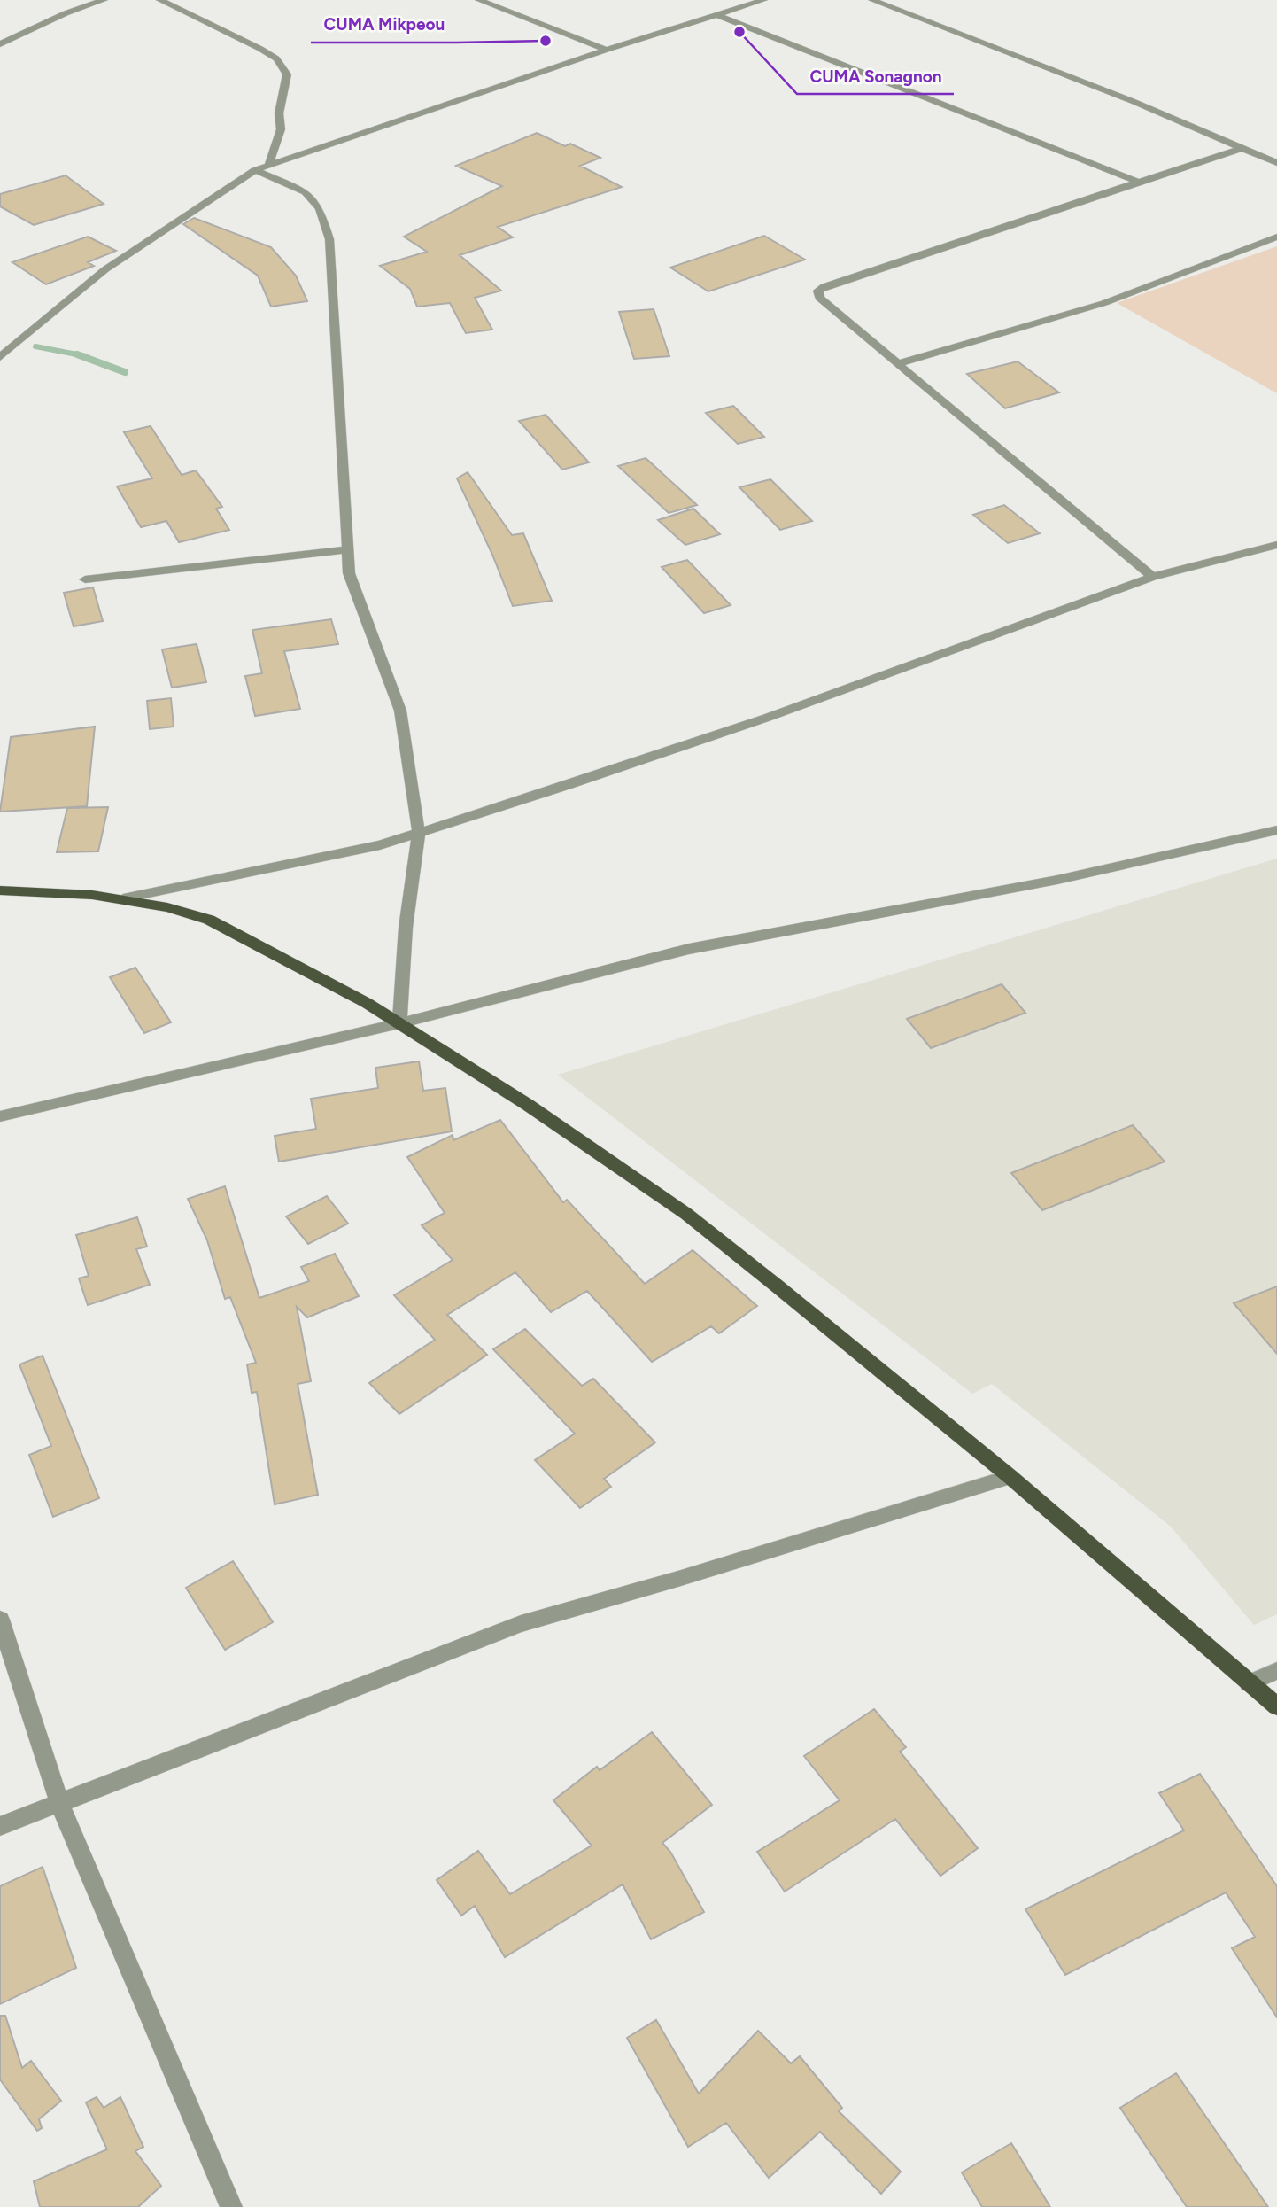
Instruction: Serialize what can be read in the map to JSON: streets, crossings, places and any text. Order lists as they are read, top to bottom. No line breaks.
{"places":["CUMA Sonagnon","CUMA Mikpeou"]}
